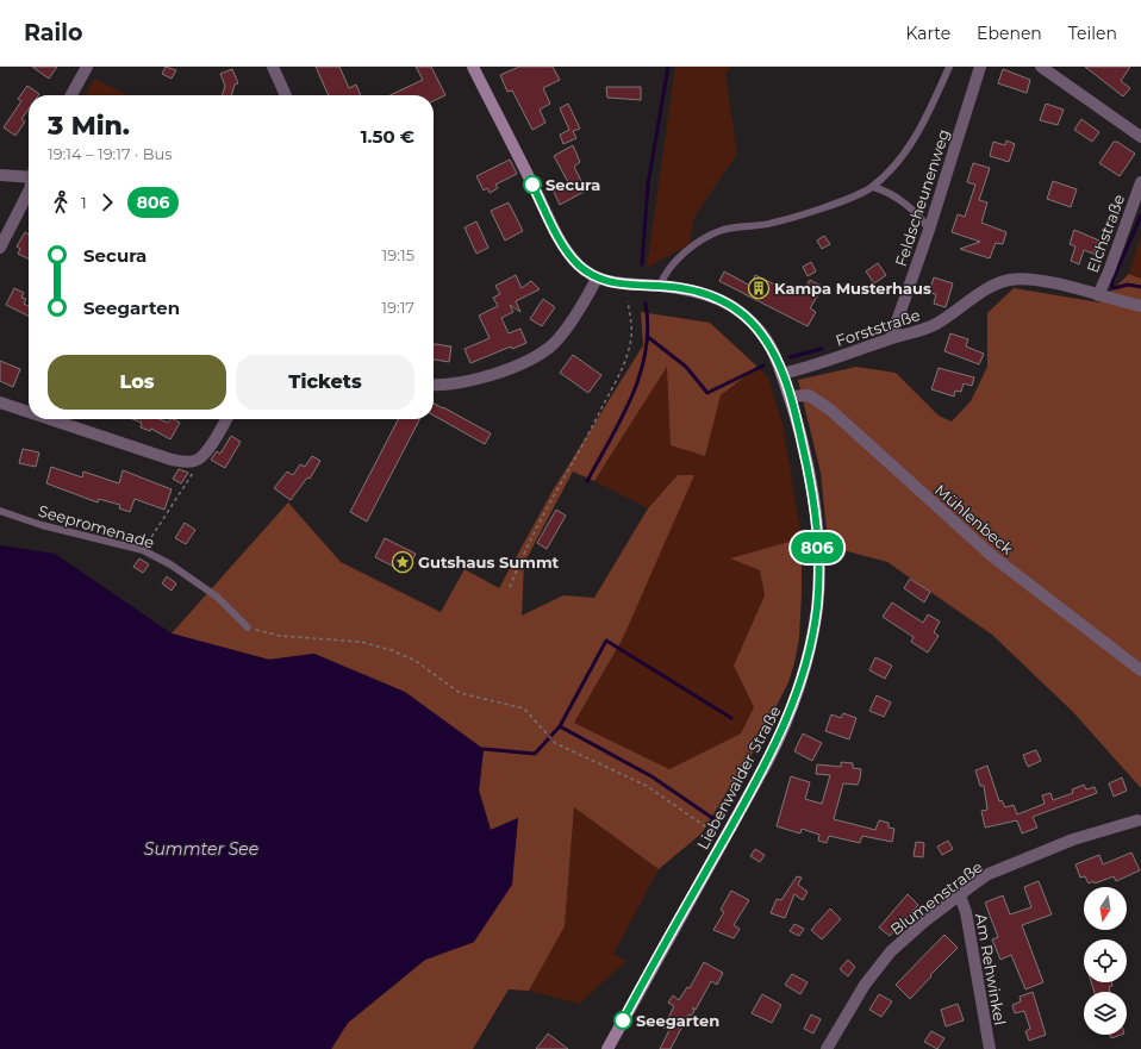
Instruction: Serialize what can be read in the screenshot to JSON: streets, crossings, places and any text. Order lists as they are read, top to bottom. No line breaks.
{"streets":{"main road":["Liebenwalder Straße"],"street":["Feldscheunenweg","Elchstraße","Forststraße","Mühlenbeck","Blumenstraße","Am Rehwinkel"],"lane":["Seepromenade"]},"crossings":[["Feldscheunenweg","Forststraße"],["Elchstraße","Forststraße"],["Forststraße","Liebenwalder Straße"],["Mühlenbeck","Liebenwalder Straße"],["Blumenstraße","Am Rehwinkel"]],"water":["Summter See"],"places":{"other":["Secura","Seegarten"],"building":["Kampa Musterhaus"],"place":["Gutshaus Summt"]},"lines":["bus line 806"],"north":"bottom","page":{"header":"Railo","nav":["Karte","Ebenen","Teilen"],"on_map":"806","heading":["3 Min.","19:14 – 19:17 · Bus","1.50 €"],"legs":["1","806"],"list":[{"name":"Secura","value":"19:15"},{"name":"Seegarten","value":"19:17"}],"buttons":["Los","Tickets"]}}
